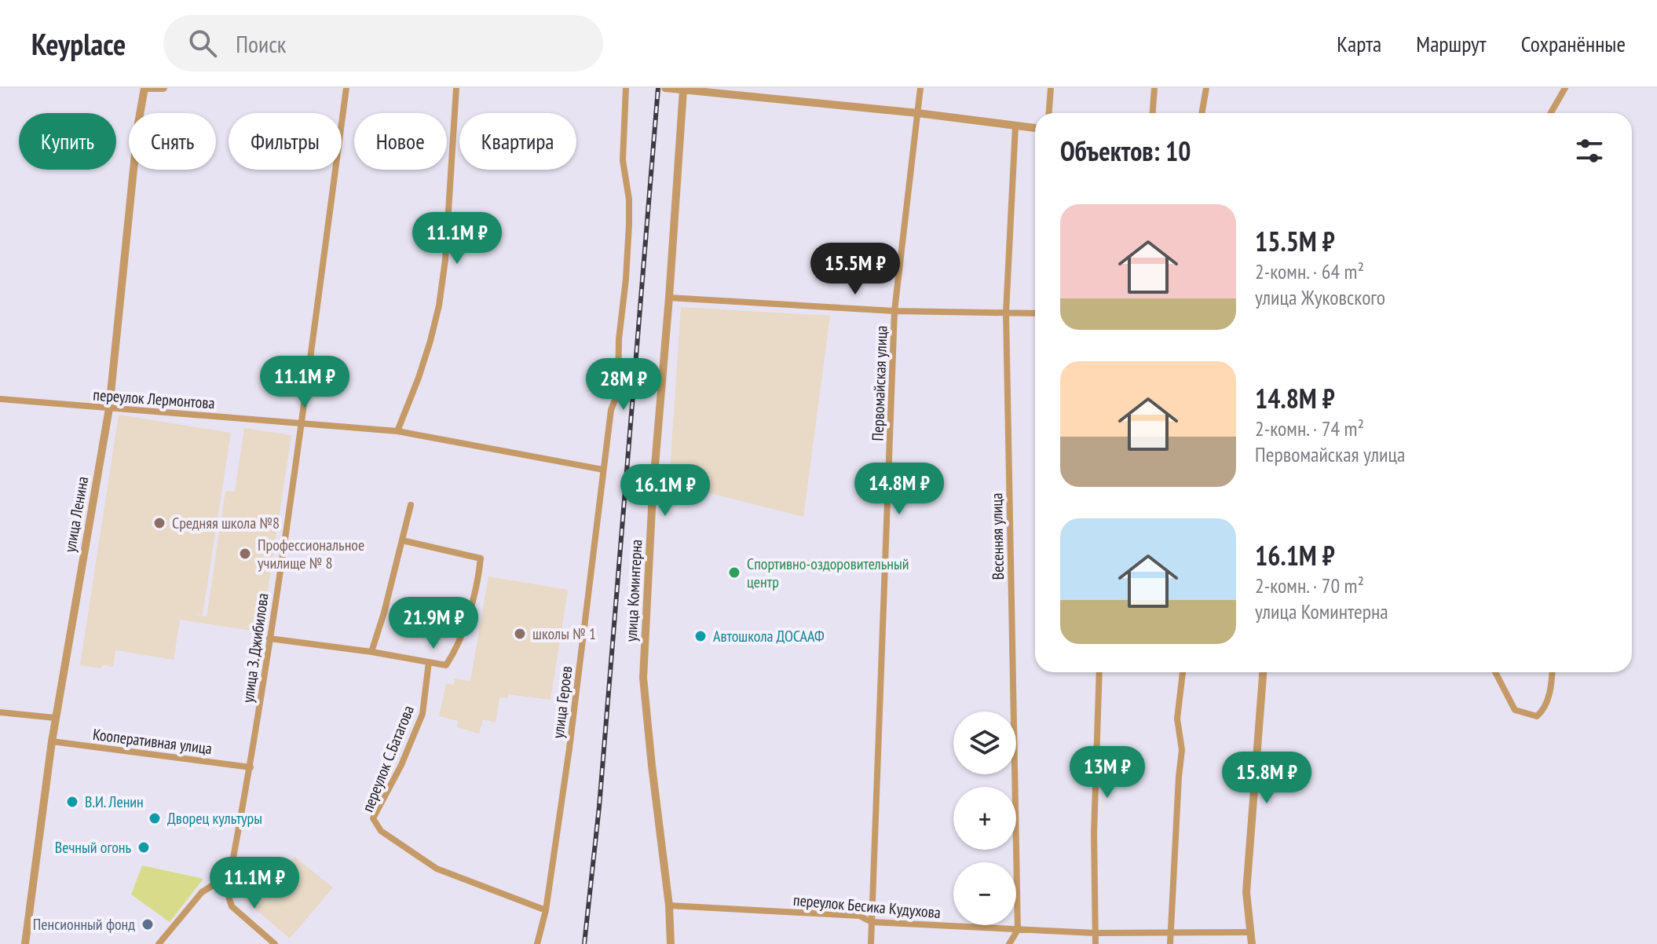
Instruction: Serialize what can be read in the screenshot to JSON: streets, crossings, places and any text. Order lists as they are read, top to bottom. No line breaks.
{"streets":{"street":["Первомайская улица","переулок Лермонтова","улица Ленина","Весенняя улица","улица Коминтерна","улица З. Джибилова","улица Героев","Кооперативная улица","переулок С.Батагова","переулок Бесика Кудухова"]},"crossings":[["Первомайская улица","переулок Бесика Кудухова"],["переулок Лермонтова","улица Ленина"],["переулок Лермонтова","улица З. Джибилова"],["переулок Лермонтова","улица Героев"],["улица Ленина","Кооперативная улица"],["Весенняя улица","переулок Бесика Кудухова"],["улица Коминтерна","переулок Бесика Кудухова"],["улица З. Джибилова","Кооперативная улица"],["улица Героев","переулок С.Батагова"]],"places":["Средняя школа №8","Профессиональное училище № 8","Спортивно-оздоровительный центр","школы № 1","Автошкола ДОСААФ","В.И. Ленин","Дворец культуры","Вечный огонь","Пенсионный фонд"],"page":{"header":"Keyplace","search":"Поиск","nav":["Карта","Маршрут","Сохранённые"],"chip":["Купить","Снять","Фильтры","Новое","Квартира"],"heading":"Объектов: 10","list":[{"name":"15.5M ₽","note":"2-комн. · 64 m² · улица Жуковского"},{"name":"14.8M ₽","note":"2-комн. · 74 m² · Первомайская улица"},{"name":"16.1M ₽","note":"2-комн. · 70 m² · улица Коминтерна"}],"price":["11.1M ₽","15.5M ₽","11.1M ₽","28M ₽","14.8M ₽","16.1M ₽","21.9M ₽","13M ₽","15.8M ₽","11.1M ₽"],"map_buttons":["+","−"]}}
